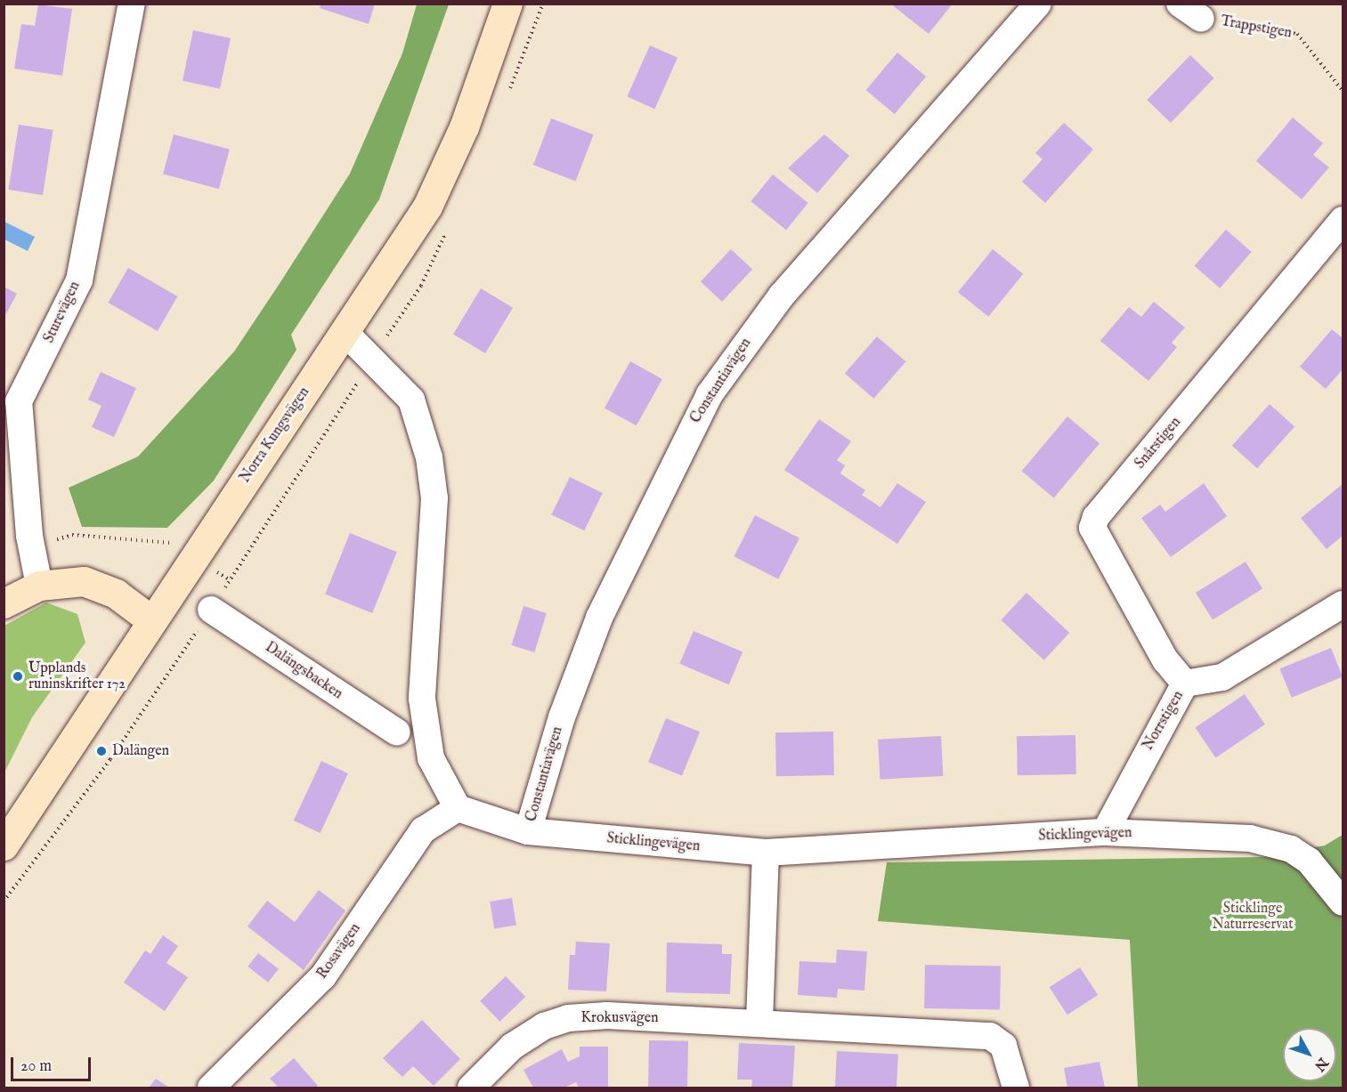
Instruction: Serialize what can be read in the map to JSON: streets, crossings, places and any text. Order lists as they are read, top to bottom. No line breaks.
{"streets":{"main road":["Norra Kungsvägen"],"street":["Trappstigen","Sturevägen","Constantiavägen","Snårstigen","Dalängsbacken","Norrstigen","Sticklingevägen","Rosavägen","Krokusvägen"]},"crossings":[["Constantiavägen","Sticklingevägen"],["Snårstigen","Norrstigen"],["Norrstigen","Sticklingevägen"],["Sticklingevägen","Rosavägen"]],"parks":["Sticklinge Naturreservat"],"places":["Upplands runinskrifter 172","Dalängen"],"scale_bar":"20 m","north":"bottom right"}
